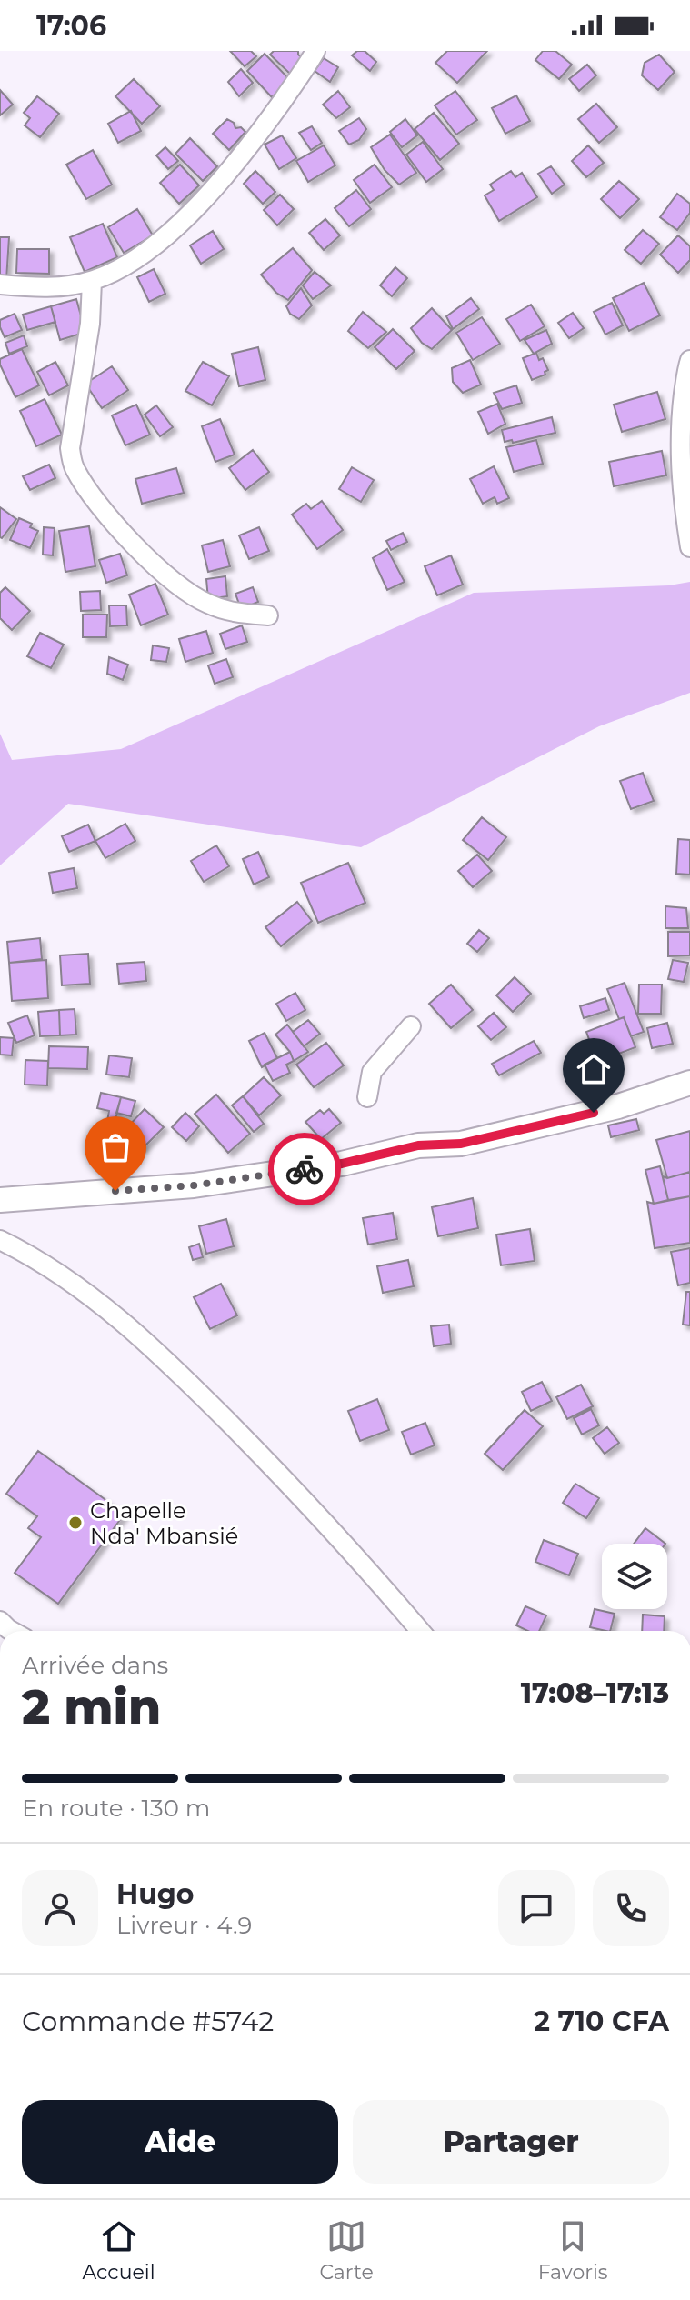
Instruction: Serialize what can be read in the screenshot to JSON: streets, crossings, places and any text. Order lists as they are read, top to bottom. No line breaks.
{"places":["Chapelle Nda' Mbansié"],"page":{"status":"17:06","heading":["2 min","Arrivée dans","17:08–17:13"],"panel":["Hugo","Livreur · 4.9","Commande #5742","2 710 CFA"],"bar":"En route · 130 m","buttons":["Aide","Partager"],"tabs":["Accueil","Carte","Favoris"]}}
